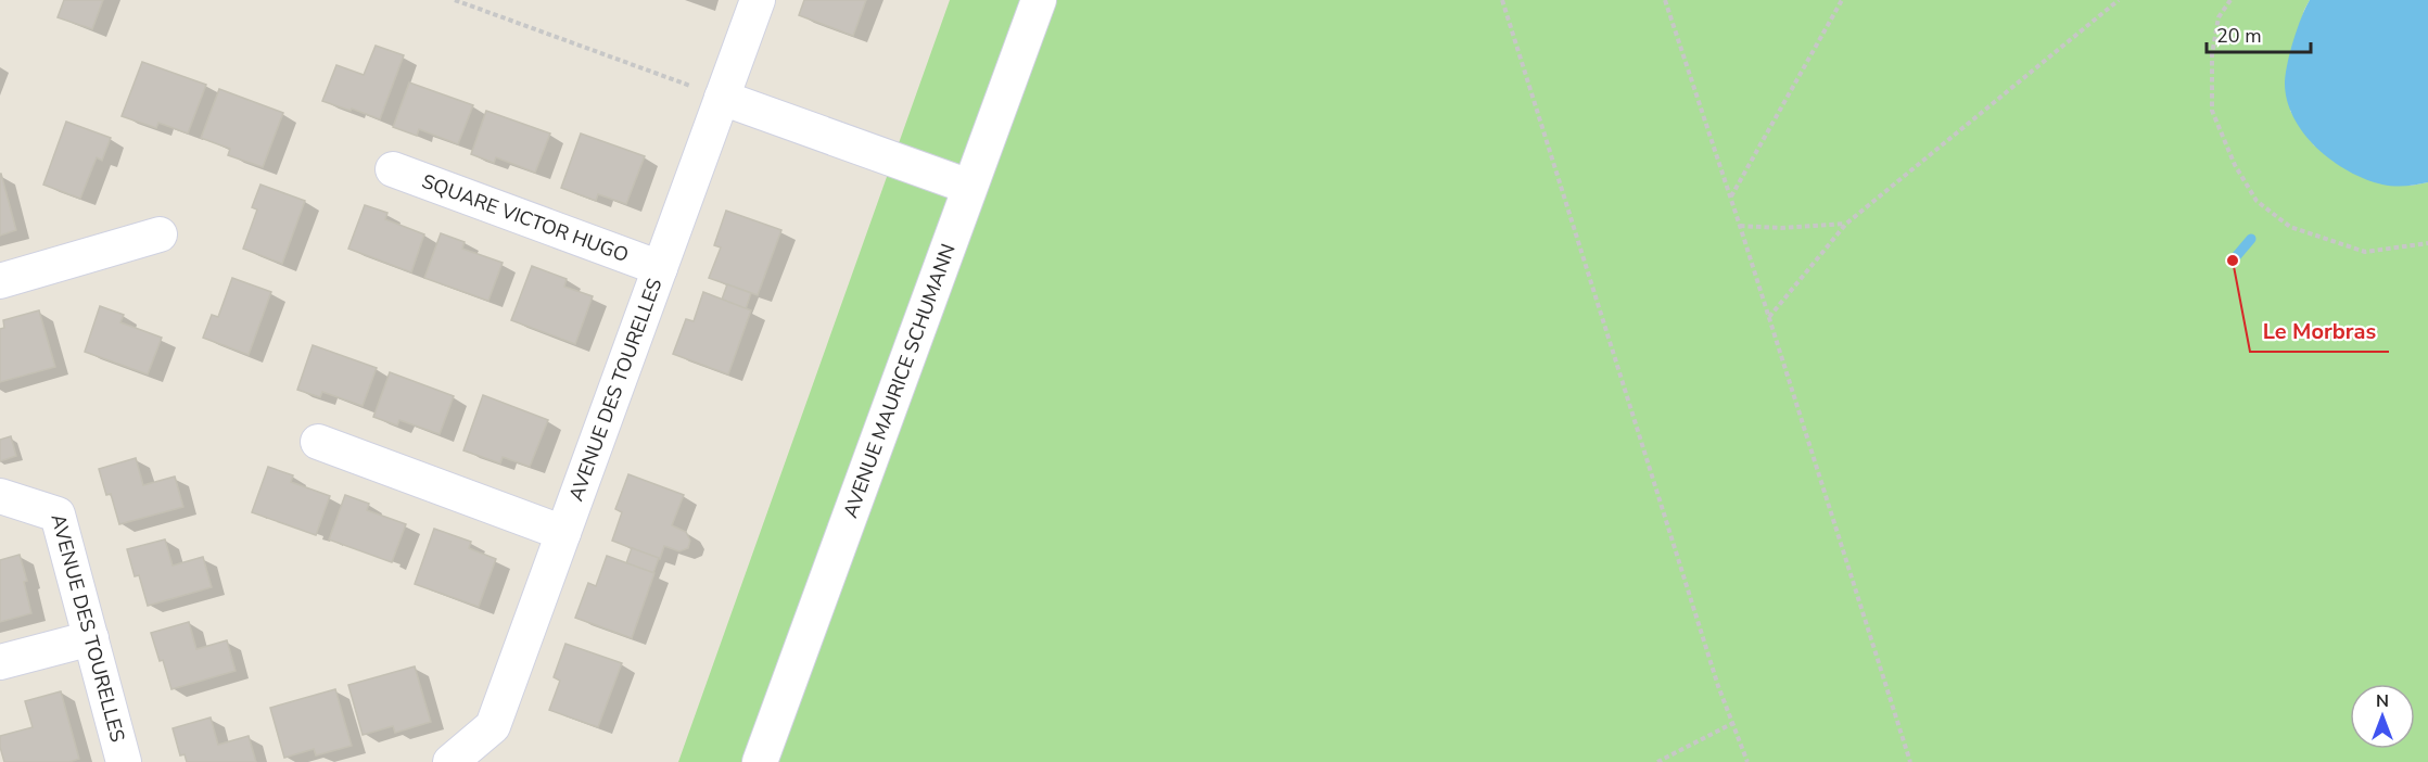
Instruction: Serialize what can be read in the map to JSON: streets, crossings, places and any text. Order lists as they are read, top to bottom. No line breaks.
{"streets":{"street":["SQUARE VICTOR HUGO","AVENUE MAURICE SCHUMANN","AVENUE DES TOURELLES"]},"crossings":[["SQUARE VICTOR HUGO","AVENUE DES TOURELLES"]],"places":["Le Morbras"],"scale_bar":"20 m","north":"top"}
